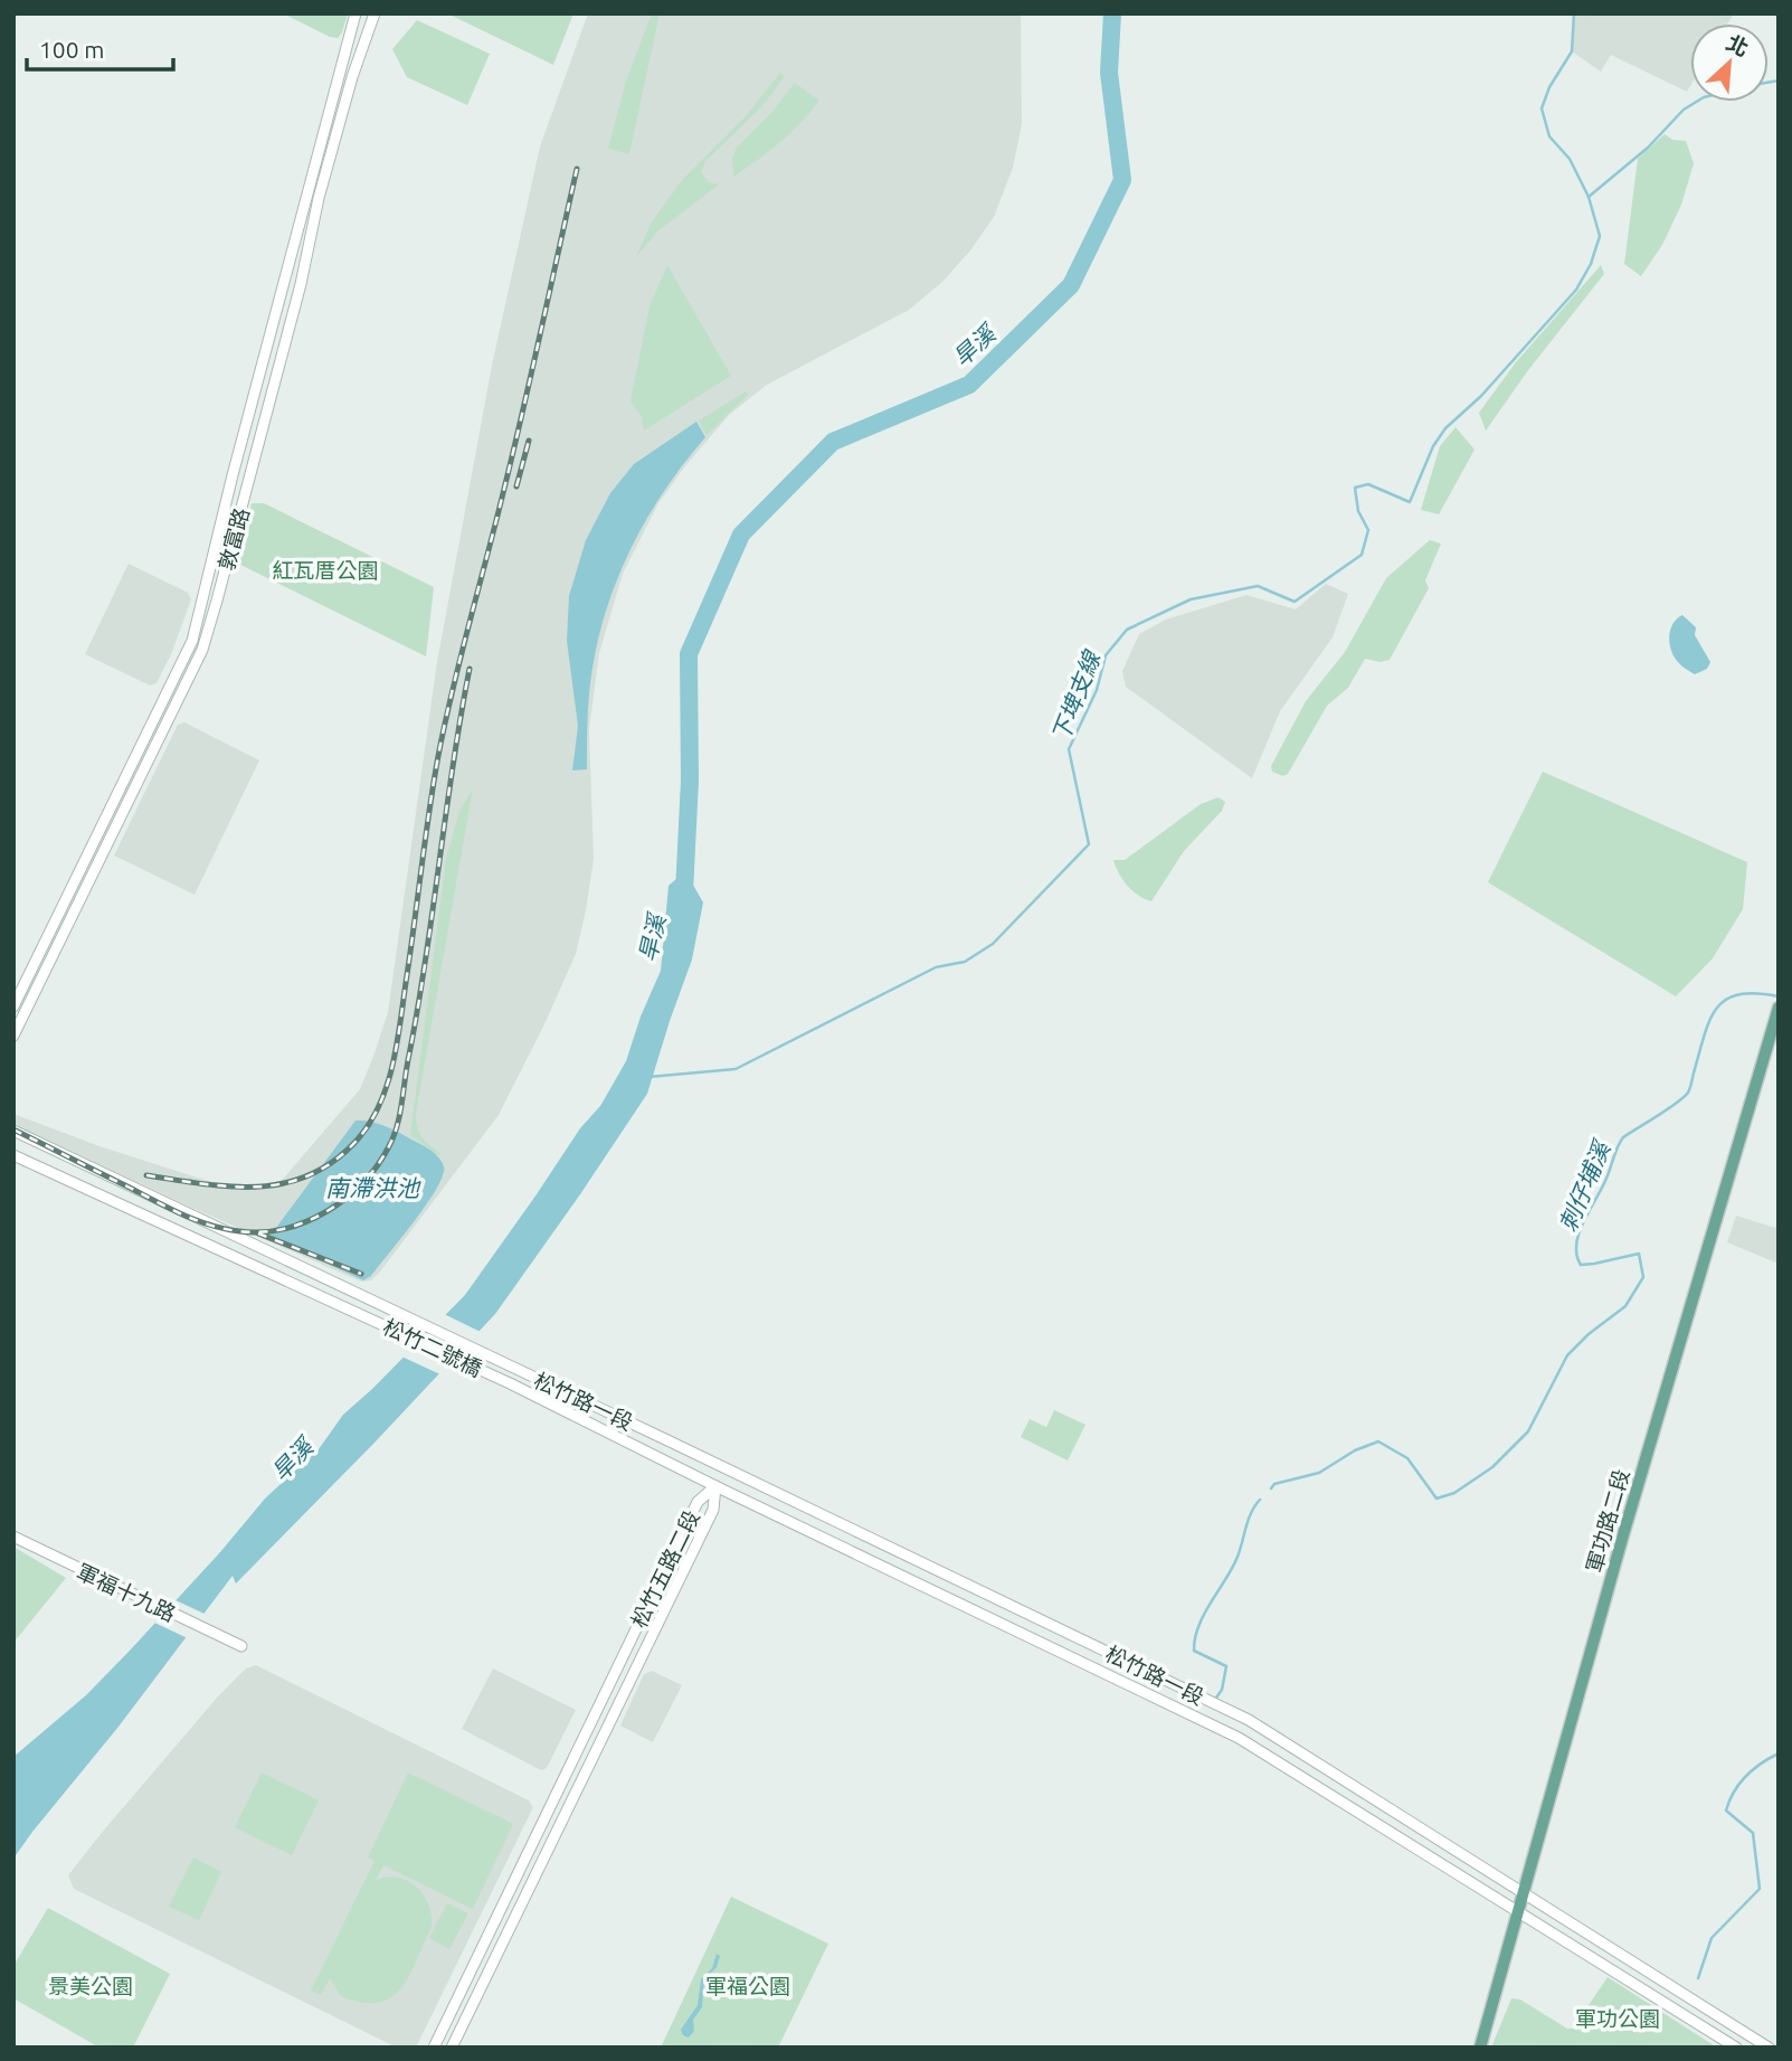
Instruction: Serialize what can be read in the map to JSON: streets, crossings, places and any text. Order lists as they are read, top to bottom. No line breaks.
{"streets":{"main road":["軍功路二段"],"street":["敦富路","松竹二號橋","松竹路一段","松竹五路二段","軍福十九路"]},"crossings":[["松竹二號橋","松竹路一段"],["松竹路一段","軍功路二段"],["松竹路一段","松竹五路二段"]],"water":["旱溪","下埤支線","刺仔埔溪","南滯洪池"],"parks":["紅瓦厝公園","景美公園","軍福公園","軍功公園"],"scale_bar":"100 m","north":"top right"}
